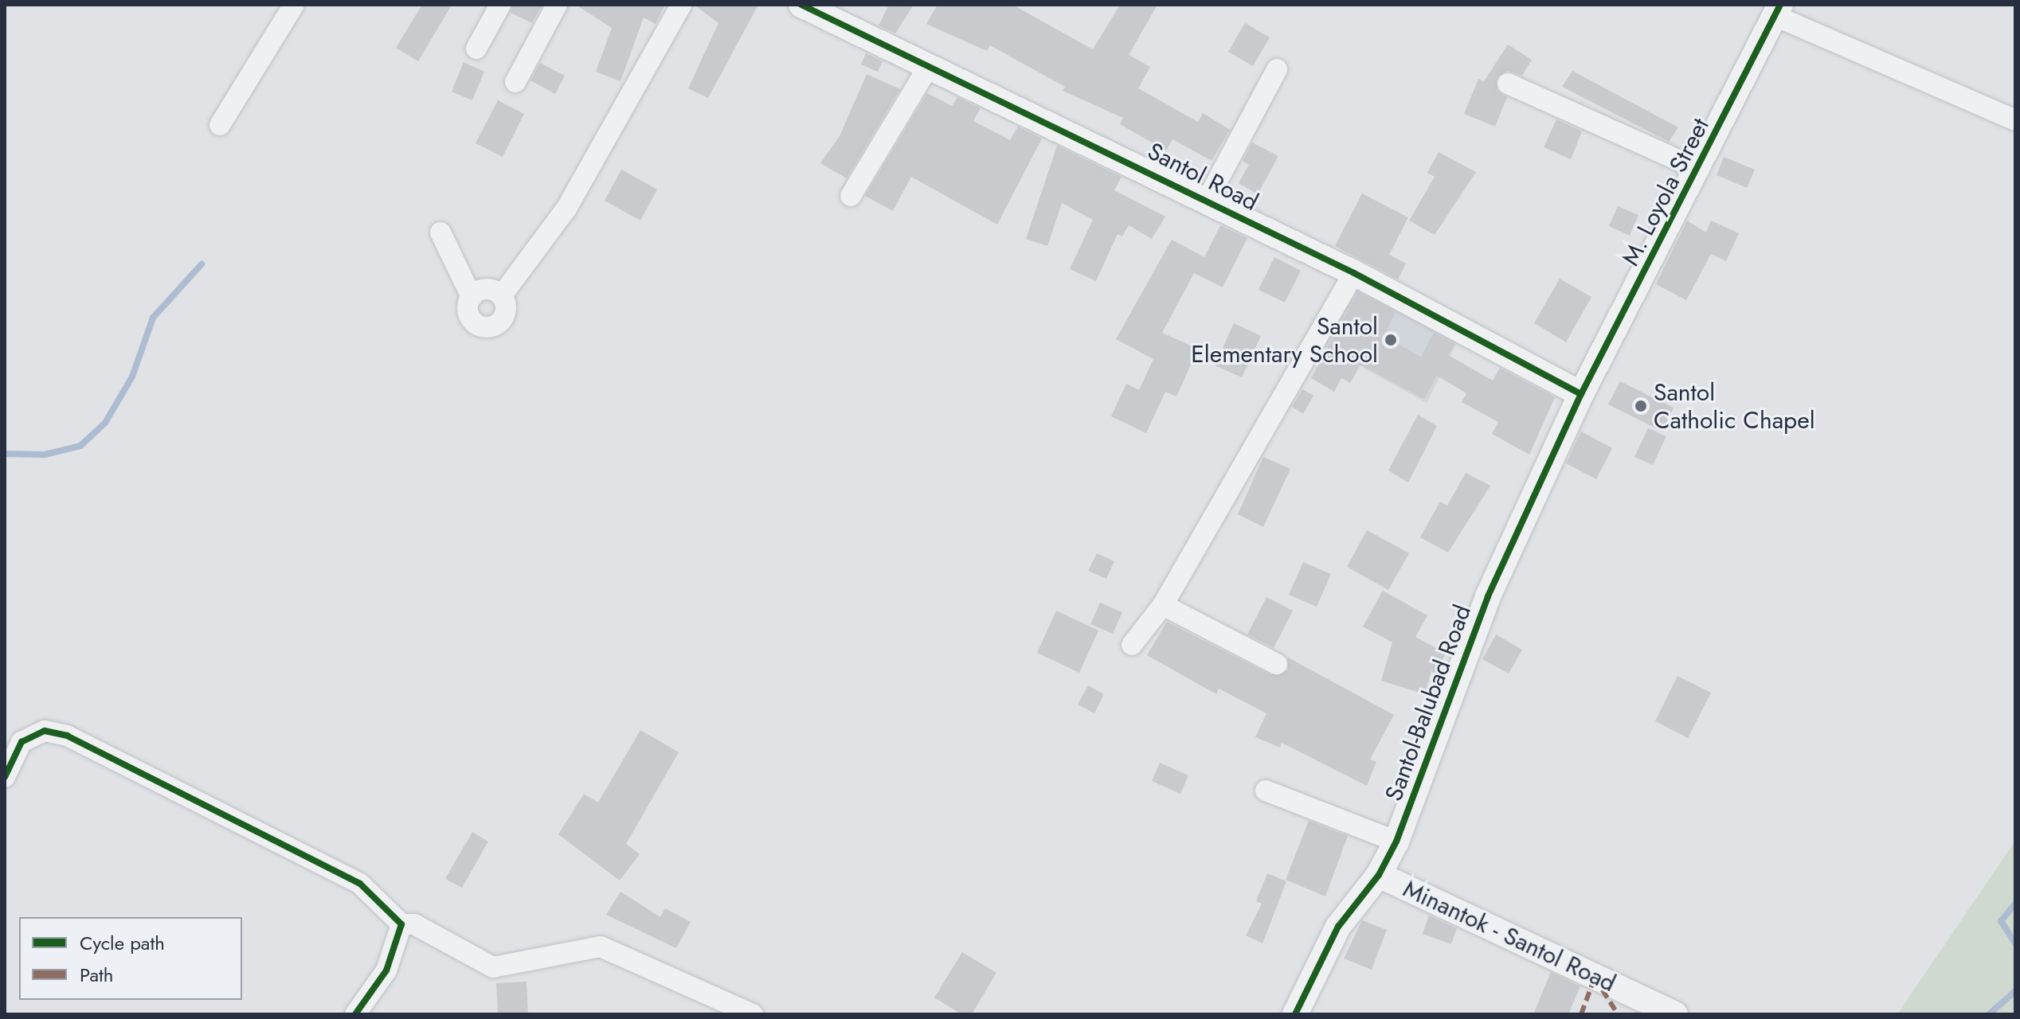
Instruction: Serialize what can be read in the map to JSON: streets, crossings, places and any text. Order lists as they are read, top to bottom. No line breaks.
{"streets":{"street":["Santol Road","M. Loyola Street","Santol-Balubad Road","Minantok - Santol Road"]},"crossings":[["Santol Road","M. Loyola Street"],["Santol Road","Santol-Balubad Road"],["M. Loyola Street","Santol-Balubad Road"],["Santol-Balubad Road","Minantok - Santol Road"]],"places":["Santol Elementary School","Santol Catholic Chapel"],"legend":["Cycle path","Path"]}
